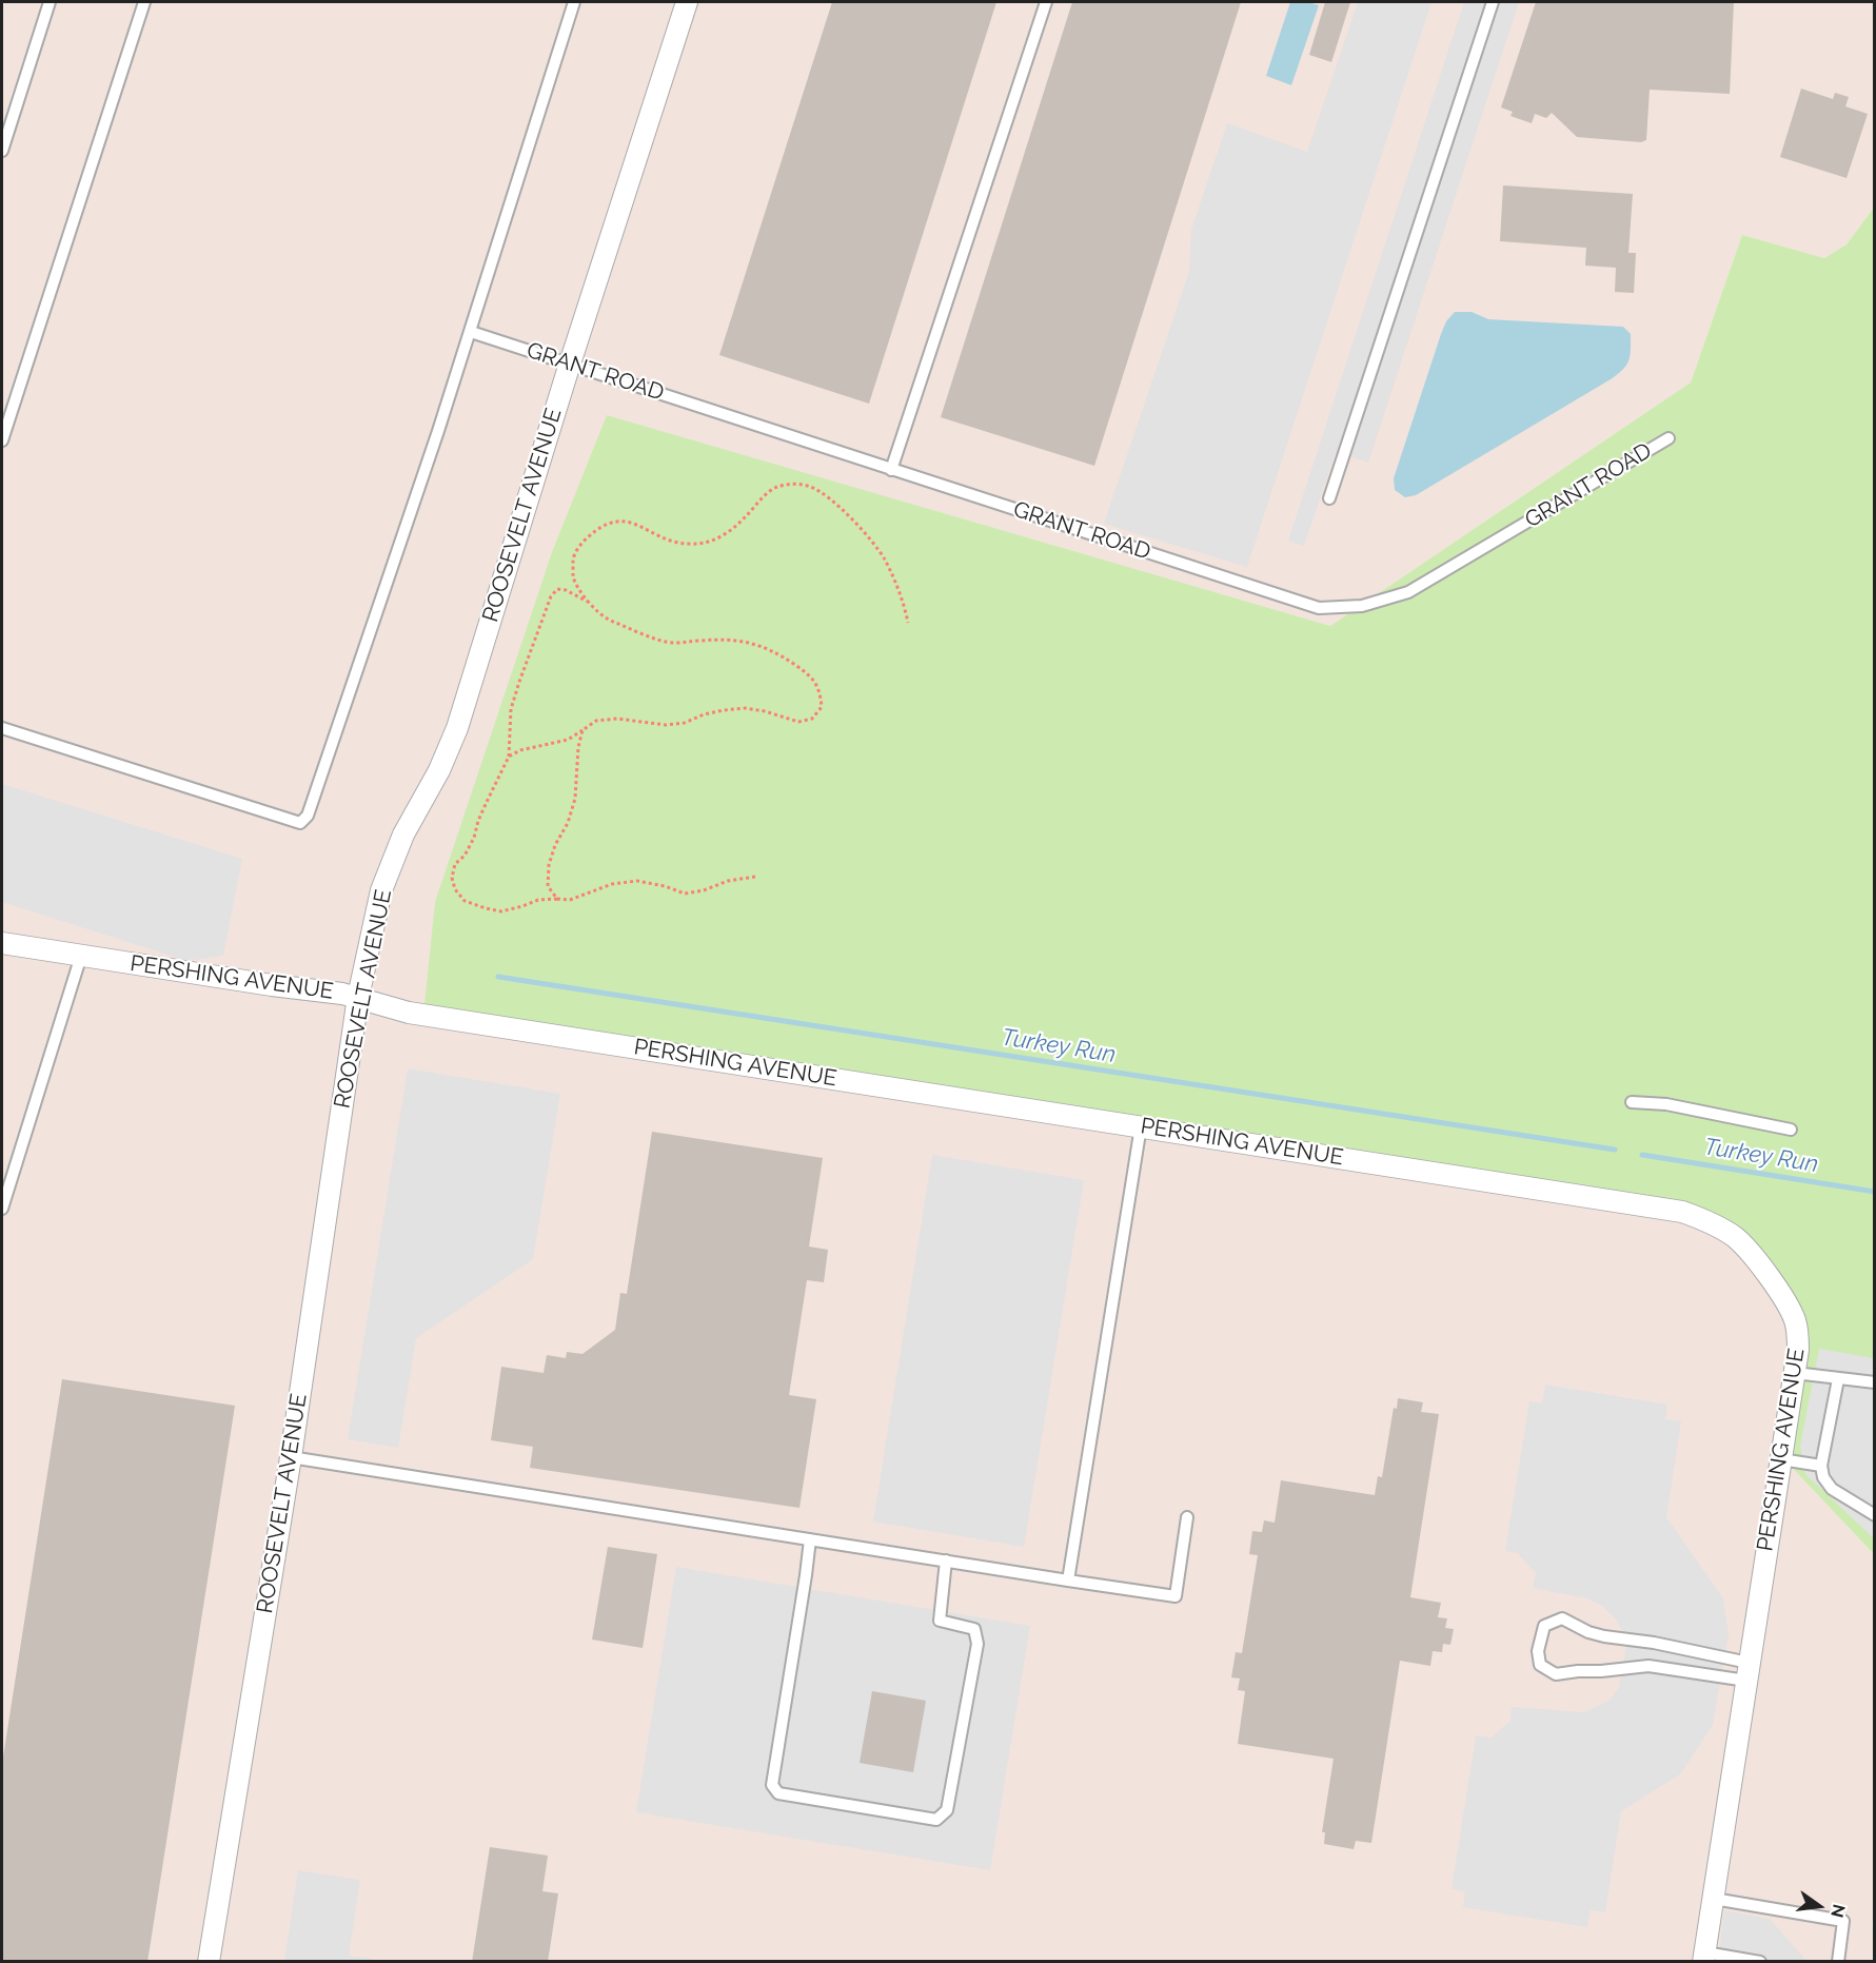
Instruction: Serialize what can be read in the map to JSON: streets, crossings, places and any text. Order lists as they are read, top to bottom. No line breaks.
{"streets":{"street":["ROOSEVELT AVENUE","PERSHING AVENUE"],"lane":["GRANT ROAD"]},"crossings":[["GRANT ROAD","ROOSEVELT AVENUE"],["ROOSEVELT AVENUE","PERSHING AVENUE"]],"water":["Turkey Run"],"north":"right"}
